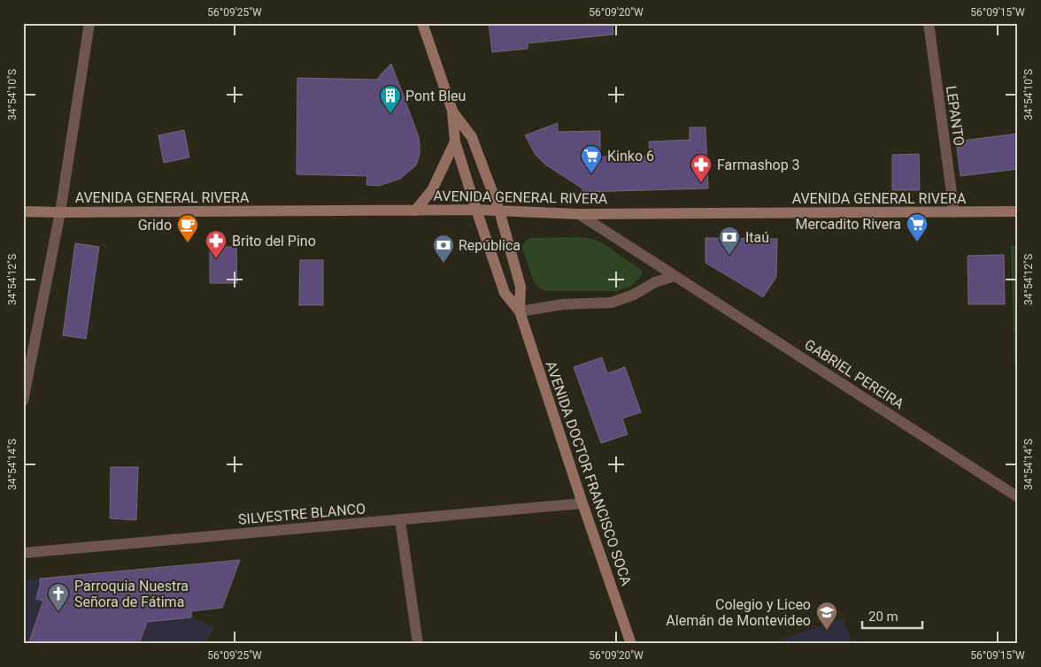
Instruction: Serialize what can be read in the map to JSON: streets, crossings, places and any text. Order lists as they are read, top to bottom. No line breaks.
{"streets":{"main road":["AVENIDA GENERAL RIVERA","AVENIDA DOCTOR FRANCISCO SOCA"],"street":["LEPANTO","GABRIEL PEREIRA","SILVESTRE BLANCO"]},"crossings":[["LEPANTO","AVENIDA GENERAL RIVERA"],["AVENIDA GENERAL RIVERA","GABRIEL PEREIRA"],["AVENIDA GENERAL RIVERA","AVENIDA DOCTOR FRANCISCO SOCA"],["AVENIDA DOCTOR FRANCISCO SOCA","SILVESTRE BLANCO"]],"places":{"building":["Pont Bleu"],"supermarket":["Kinko 6","Mercadito Rivera"],"pharmacy":["Farmashop 3","Brito del Pino"],"cafe":["Grido"],"bank":["Itaú","República"],"church":["Parroquia Nuestra Señora de Fátima"],"school or university":["Colegio y Liceo Alemán de Montevideo"]},"scale_bar":"20 m","coordinates":["56°09'25\"W","56°09'20\"W","56°09'15\"W","34°54'10\"S","34°54'12\"S","34°54'14\"S"]}
